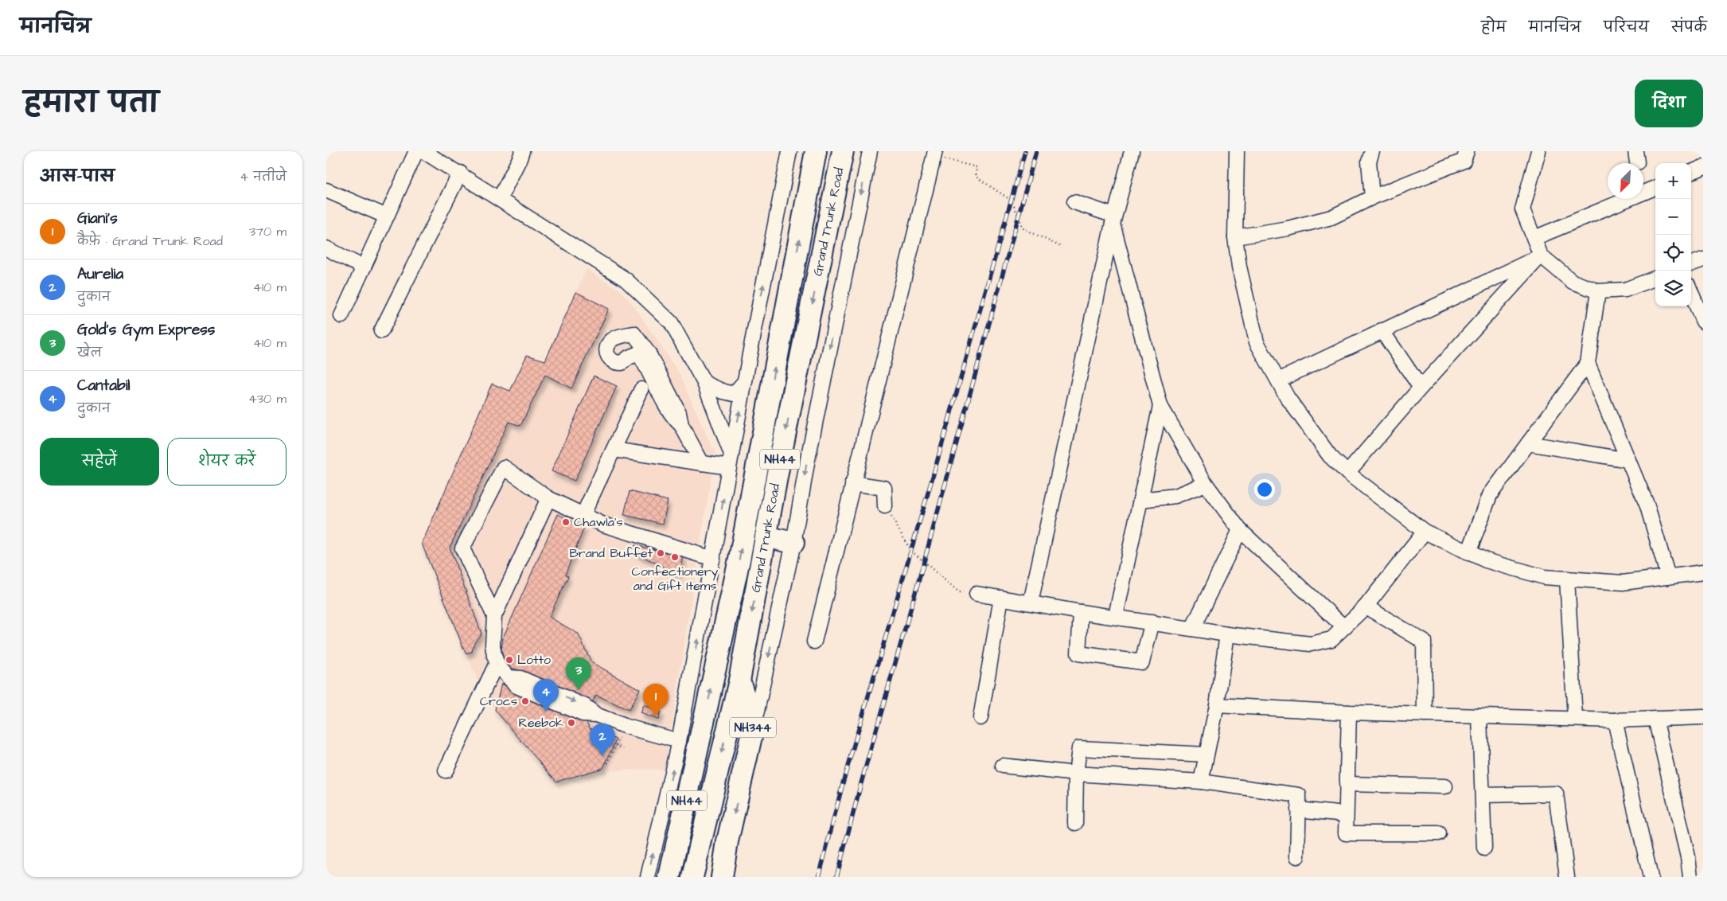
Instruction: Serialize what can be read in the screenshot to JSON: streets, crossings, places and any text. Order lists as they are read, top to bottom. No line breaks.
{"streets":{"highway":["Grand Trunk Road","NH44","NH344"]},"crossings":[["Grand Trunk Road","NH344"]],"places":["Chawla's","Brand Buffet","Confectionery and Gift Items","Lotto","Crocs","Reebok"],"north":"bottom left","page":{"header":"मानचित्र","nav":["होम","मानचित्र","परिचय","संपर्क"],"title":"हमारा पता","buttons":["दिशा",["सहेजें","शेयर करें"]],"heading":["आस-पास","4 नतीजे"],"map_buttons":["+","−"],"list":[{"mark":"1","name":"Giani's","note":"कैफ़े · Grand Trunk Road","value":"370 m"},{"mark":"2","name":"Aurelia","note":"दुकान","value":"410 m"},{"mark":"3","name":"Gold's Gym Express","note":"खेल","value":"410 m"},{"mark":"4","name":"Cantabil","note":"दुकान","value":"430 m"}],"pins":["3","4","1","2"]}}
